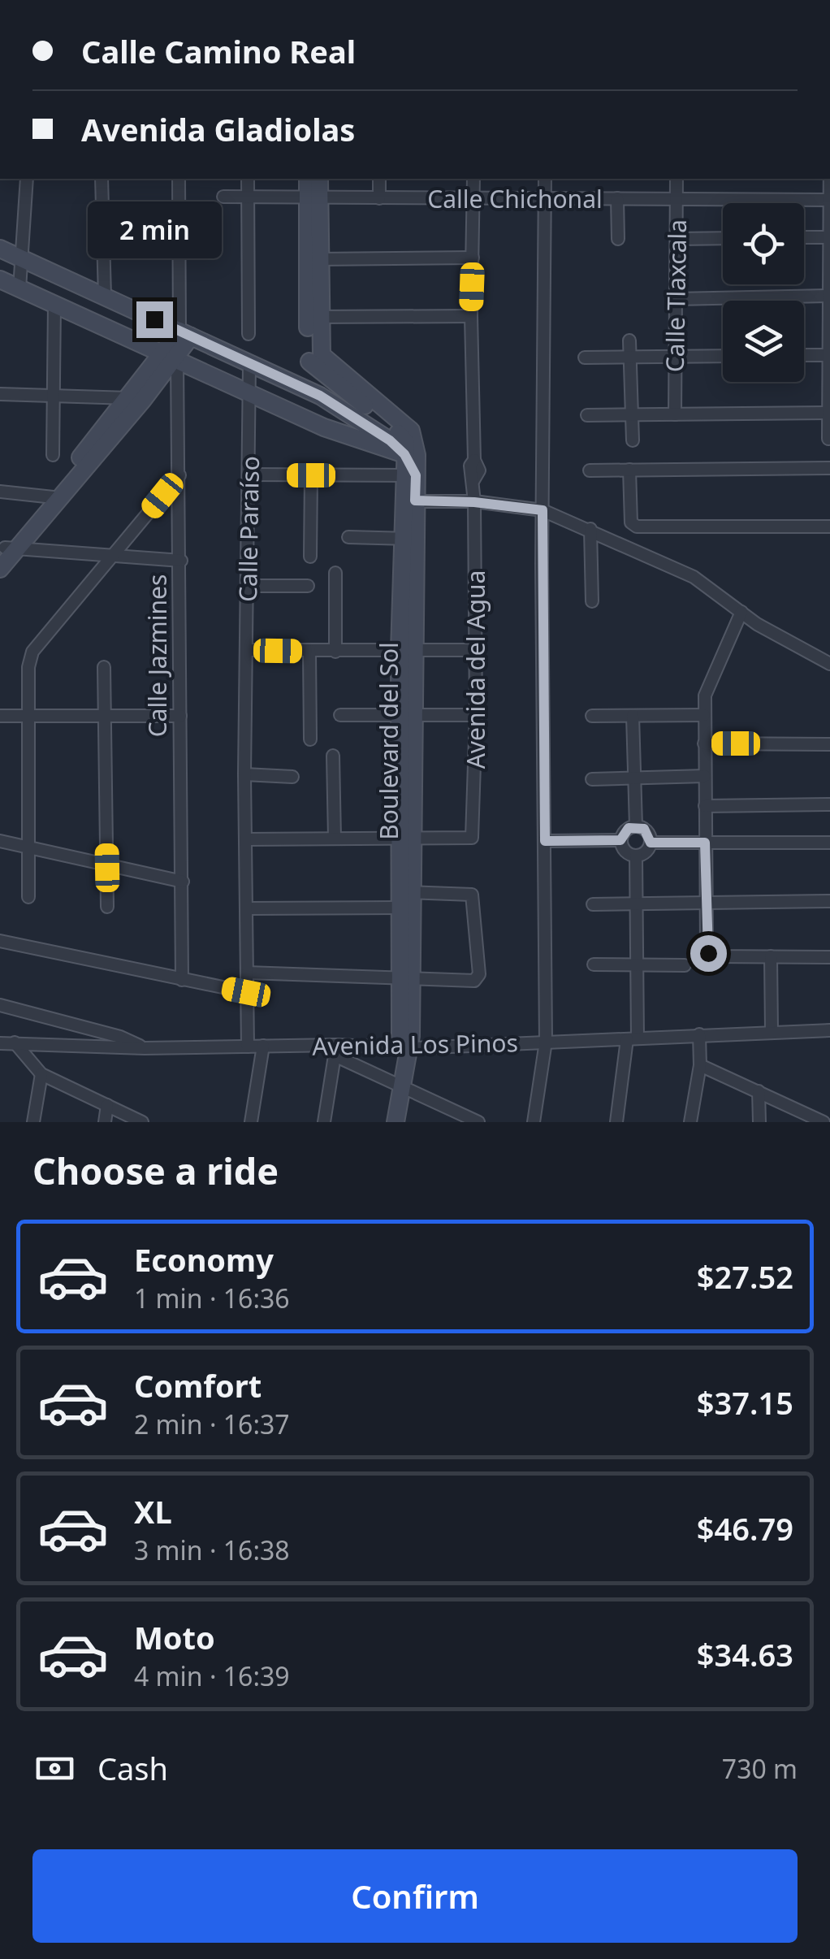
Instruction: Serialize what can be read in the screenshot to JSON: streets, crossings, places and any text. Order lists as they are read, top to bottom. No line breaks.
{"streets":{"street":["Calle Chichonal","Calle Tlaxcala","Calle Paraíso","Calle Jazmines","Avenida del Agua","Boulevard del Sol","Avenida Los Pinos"]},"crossings":[["Calle Chichonal","Calle Tlaxcala"],["Calle Chichonal","Avenida del Agua"],["Calle Paraíso","Avenida Los Pinos"],["Avenida del Agua","Boulevard del Sol"],["Boulevard del Sol","Avenida Los Pinos"]],"page":{"banner":["Calle Camino Real","Avenida Gladiolas"],"bubble":"2 min","heading":"Choose a ride","list":[{"name":"Economy","note":"1 min · 16:36","value":"$27.52"},{"name":"Comfort","note":"2 min · 16:37","value":"$37.15"},{"name":"XL","note":"3 min · 16:38","value":"$46.79"},{"name":"Moto","note":"4 min · 16:39","value":"$34.63"}],"pay":["Cash","730 m"],"buttons":"Confirm"}}
